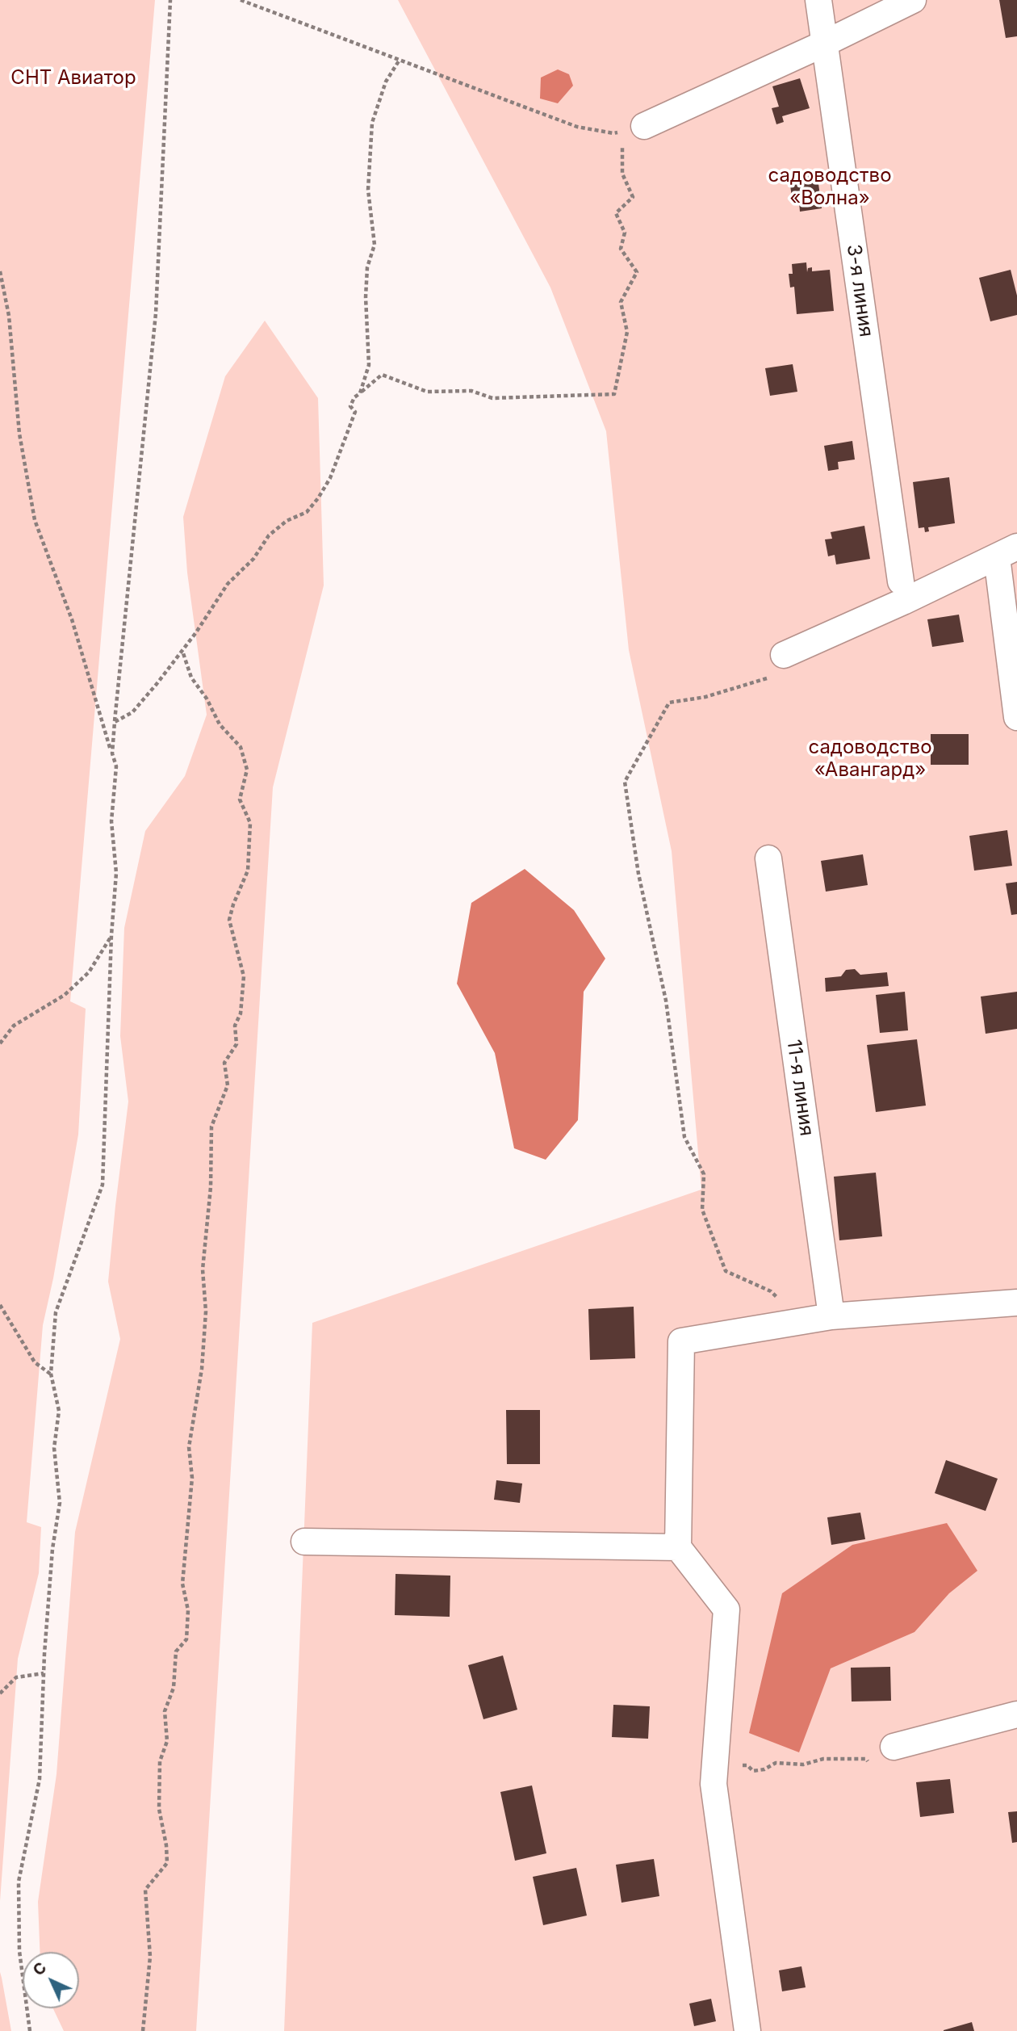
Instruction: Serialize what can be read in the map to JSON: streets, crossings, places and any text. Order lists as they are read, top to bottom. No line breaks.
{"streets":{"street":["3-я линия","11-я линия"]},"parks":["СНТ Авиатор","садоводство «Волна»","садоводство «Авангард»"],"north":"top left"}
